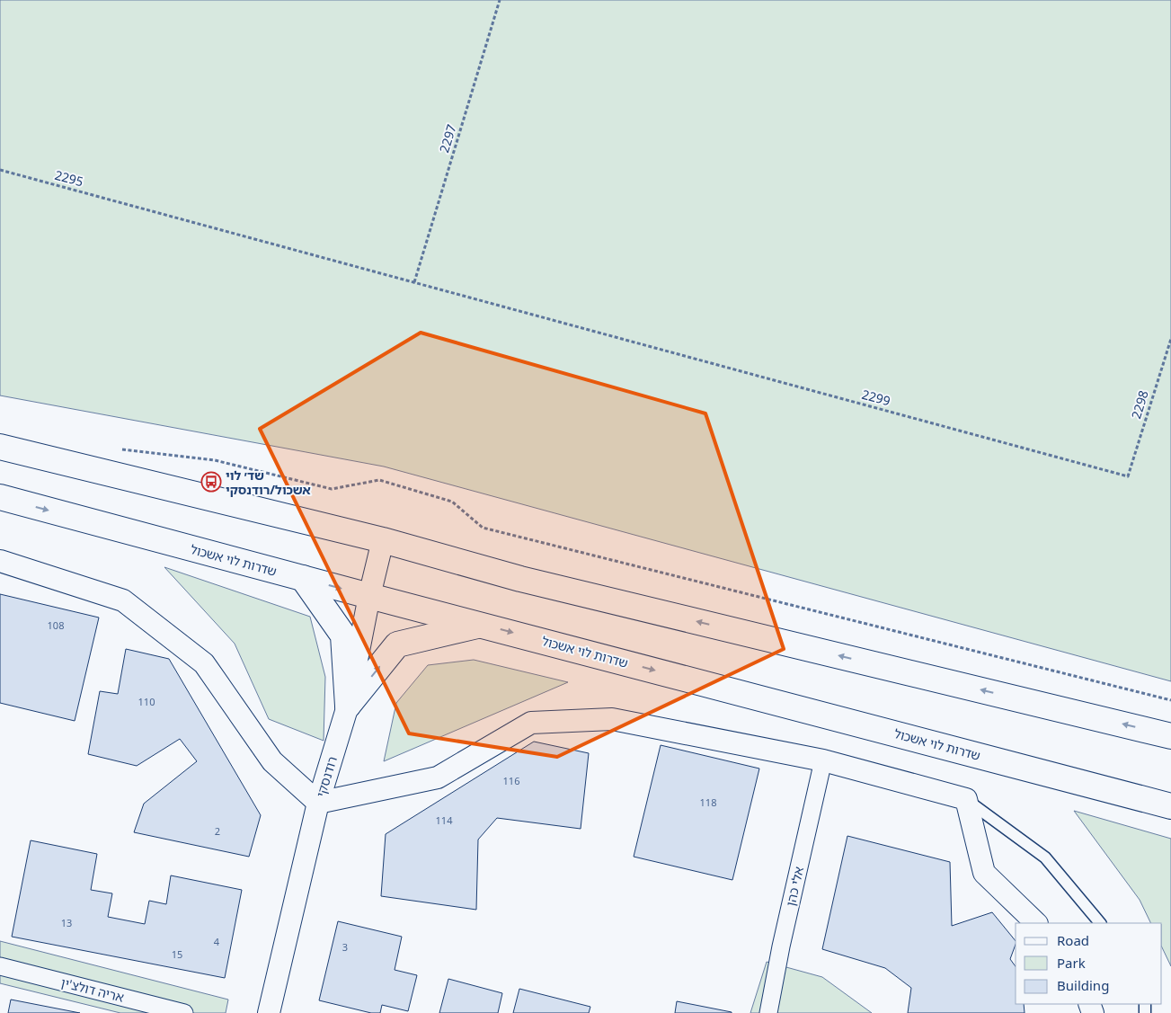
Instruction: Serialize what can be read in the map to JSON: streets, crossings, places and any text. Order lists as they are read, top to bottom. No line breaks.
{"streets":{"street":["שדרות לוי אשכול","רודנסקי","אלי כהן","אריה דולצ'ין"],"path":["2297","2295","2299","2298"]},"crossings":[["2297","2295"],["2297","2299"],["2295","2299"],["2299","2298"],["שדרות לוי אשכול","רודנסקי"]],"places":{"bus stop":["שד׳ לוי אשכול/רודנסקי"]},"house_numbers":["108","110","116","118","114","2","13","4","3","15"],"legend":["Road","Park","Building"]}
